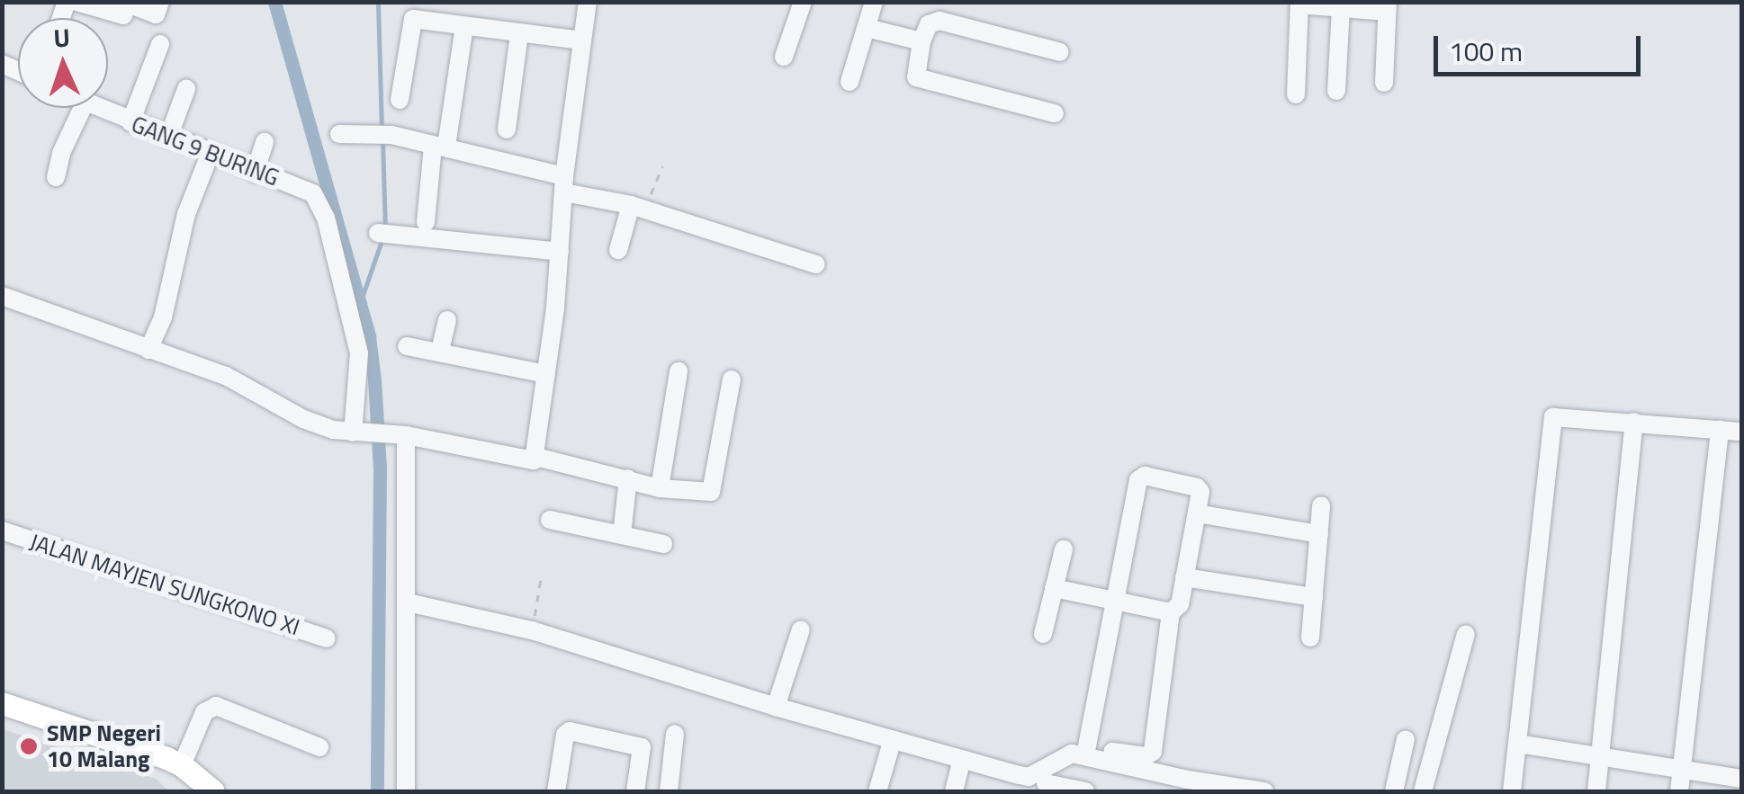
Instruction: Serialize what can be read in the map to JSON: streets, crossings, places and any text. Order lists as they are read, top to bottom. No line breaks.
{"streets":{"street":["GANG 9 BURING","JALAN MAYJEN SUNGKONO XI"]},"places":["SMP Negeri 10 Malang"],"scale_bar":"100 m","north":"top"}
